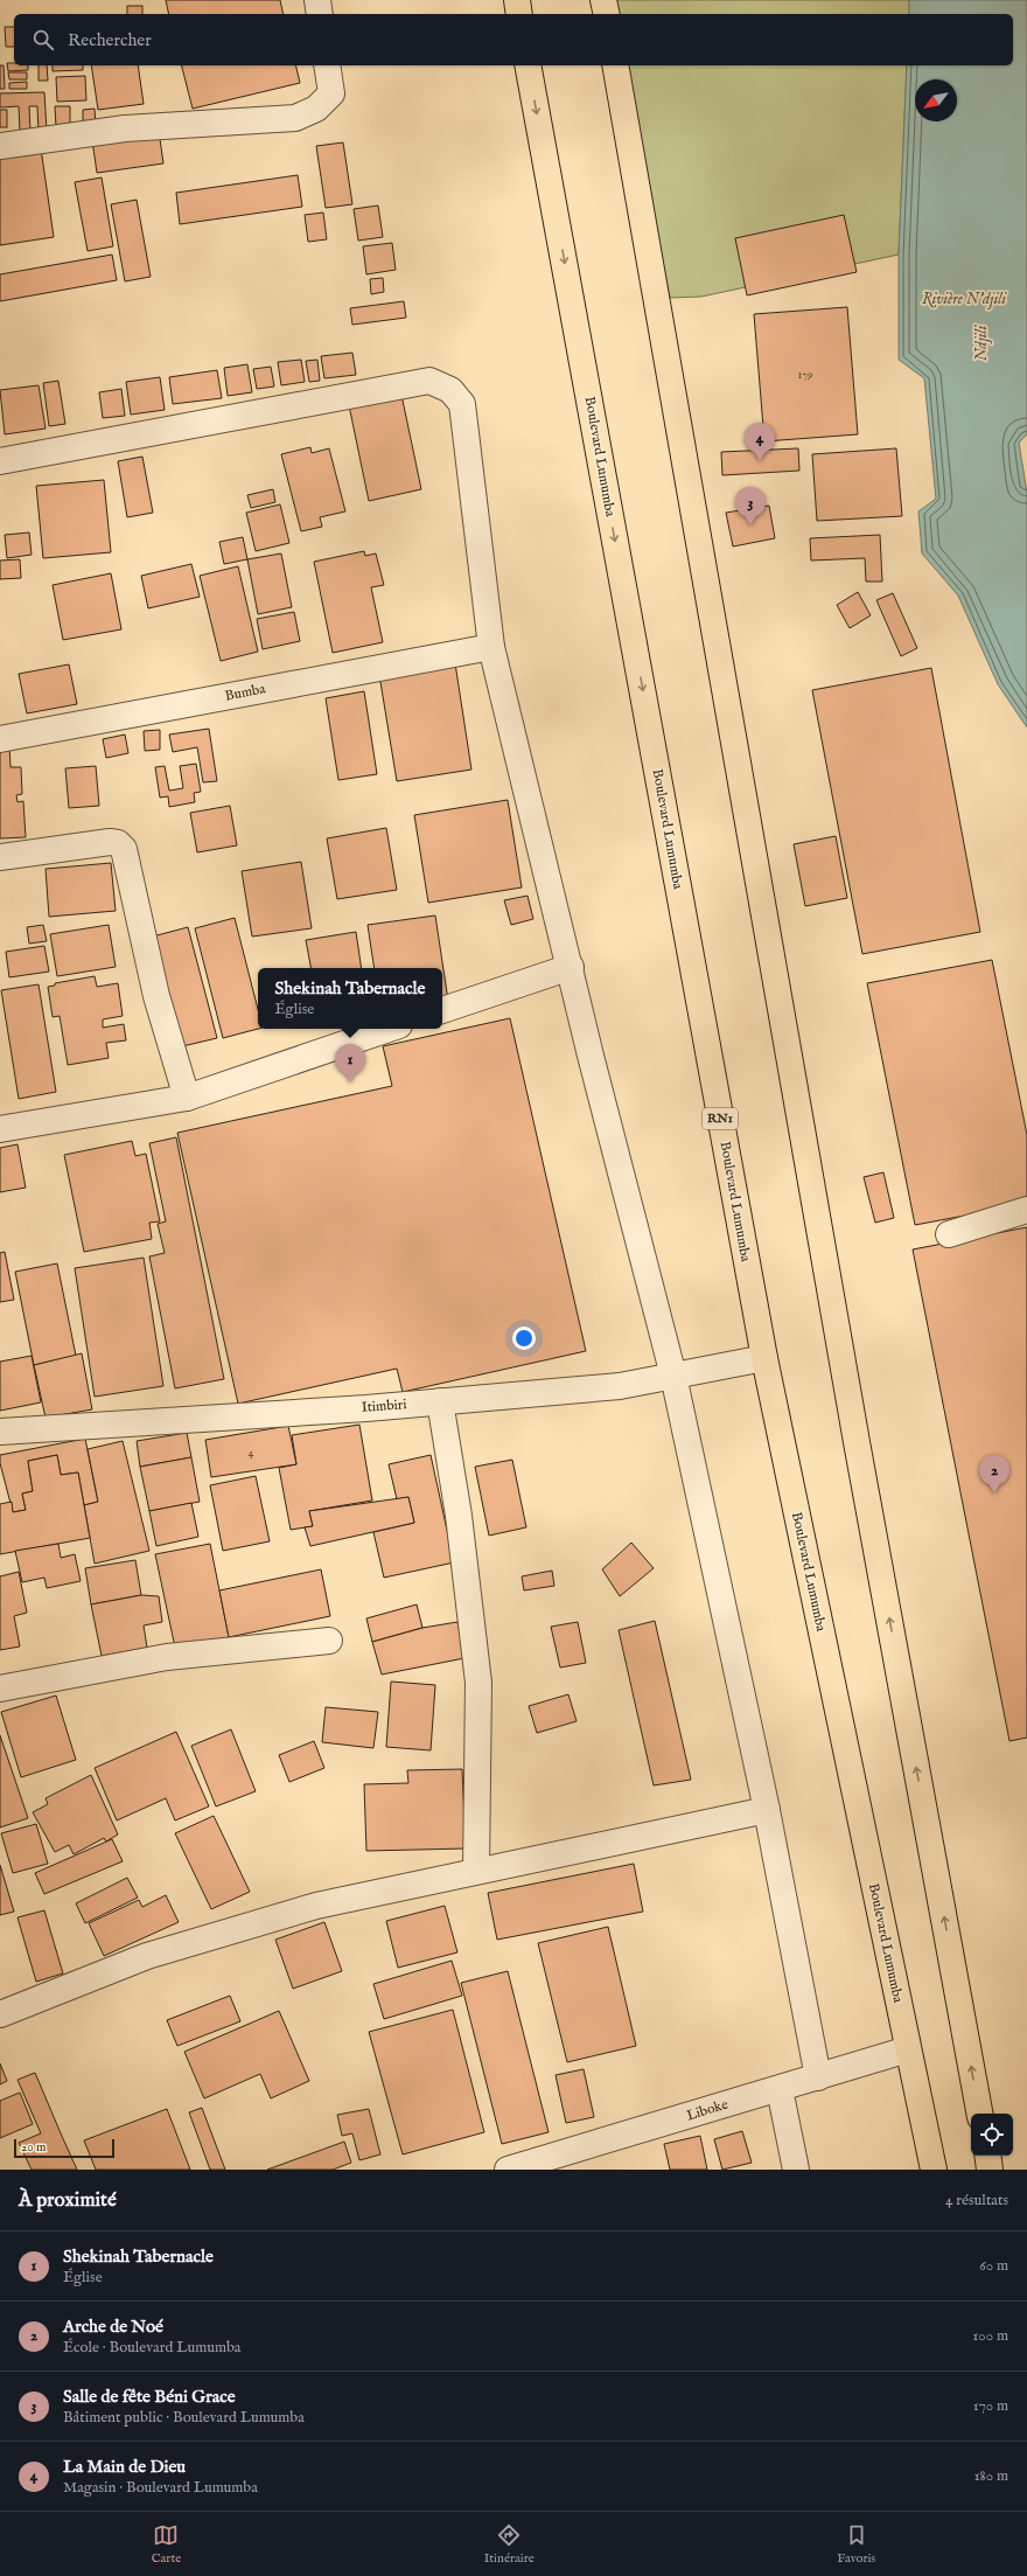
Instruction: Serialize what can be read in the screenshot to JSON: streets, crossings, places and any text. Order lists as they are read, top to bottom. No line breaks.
{"streets":{"highway":["Boulevard Lumumba","RN1"],"street":["Bumba","Itimbiri","Liboke"]},"crossings":[["Boulevard Lumumba","Itimbiri"],["Boulevard Lumumba","Liboke"]],"water":["Rivière N'djili","Ndjili"],"house_numbers":["179","4"],"scale_bar":"20 m","north":"bottom left","page":{"search":"Rechercher","pins":["4","3","1","2"],"popup":["Shekinah Tabernacle","Église"],"scale":"20 m","heading":["À proximité","4 résultats"],"list":[{"mark":"1","name":"Shekinah Tabernacle","note":"Église","value":"60 m"},{"mark":"2","name":"Arche de Noé","note":"École · Boulevard Lumumba","value":"100 m"},{"mark":"3","name":"Salle de fête Béni Grace","note":"Bâtiment public · Boulevard Lumumba","value":"170 m"},{"mark":"4","name":"La Main de Dieu","note":"Magasin · Boulevard Lumumba","value":"180 m"}],"nav":["Carte","Itinéraire","Favoris"]}}
